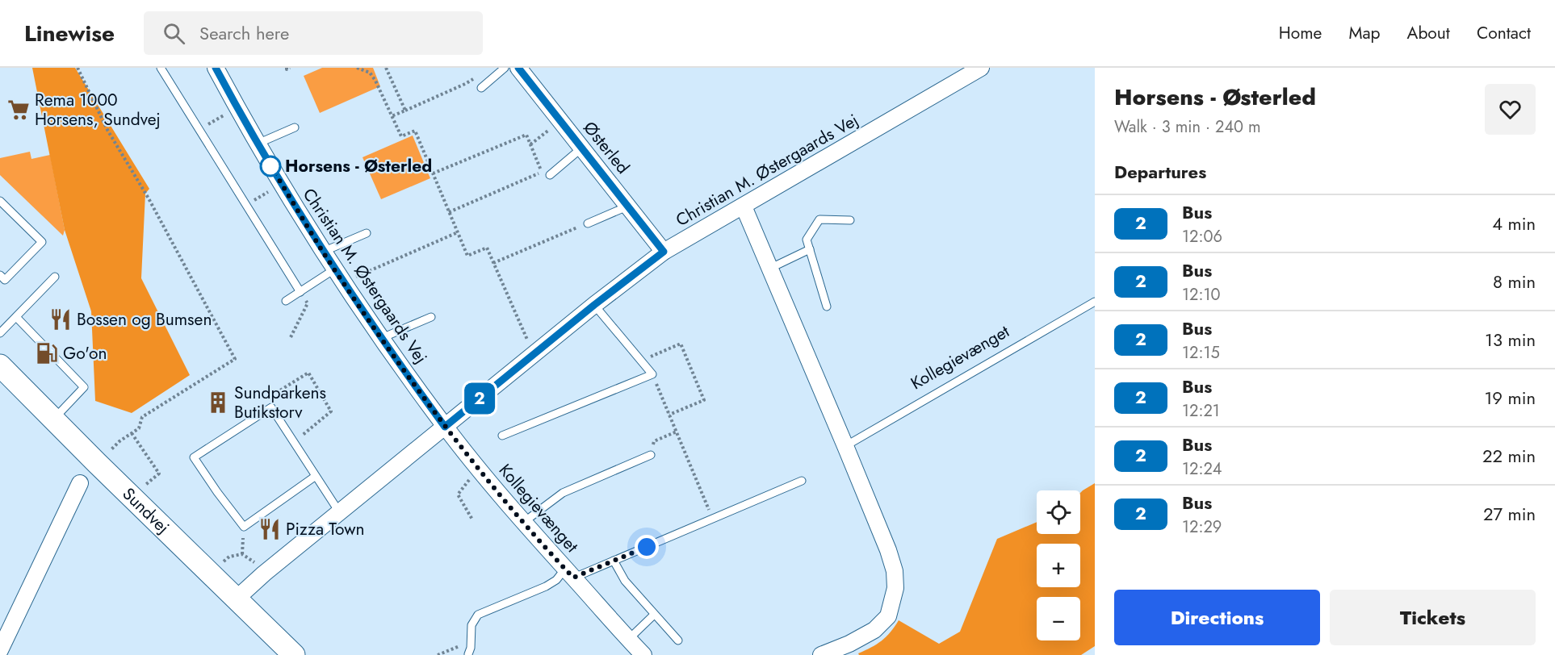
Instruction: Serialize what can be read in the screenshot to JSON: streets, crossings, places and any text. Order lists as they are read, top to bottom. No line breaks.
{"streets":{"main road":["Sundvej"],"street":["Østerled","Christian M. Østergaards Vej","Kollegievænget"]},"crossings":[["Østerled","Christian M. Østergaards Vej"],["Christian M. Østergaards Vej","Kollegievænget"],["Christian M. Østergaards Vej","Sundvej"]],"places":{"supermarket":["Rema 1000 Horsens, Sundvej"],"other":["Horsens - Østerled"],"restaurant":["Bossen og Bumsen","Pizza Town"],"fuel station":["Go'on"],"building":["Sundparkens Butikstorv"]},"lines":["bus line 2"],"page":{"header":"Linewise","search":"Search here","nav":["Home","Map","About","Contact"],"on_map":"2","heading":[["Horsens - Østerled","Walk · 3 min · 240 m"],"Departures"],"list":[{"mark":"2","name":"Bus","note":"12:06","value":"4 min"},{"mark":"2","name":"Bus","note":"12:10","value":"8 min"},{"mark":"2","name":"Bus","note":"12:15","value":"13 min"},{"mark":"2","name":"Bus","note":"12:21","value":"19 min"},{"mark":"2","name":"Bus","note":"12:24","value":"22 min"},{"mark":"2","name":"Bus","note":"12:29","value":"27 min"}],"map_buttons":["+","−"],"buttons":["Directions","Tickets"]}}
